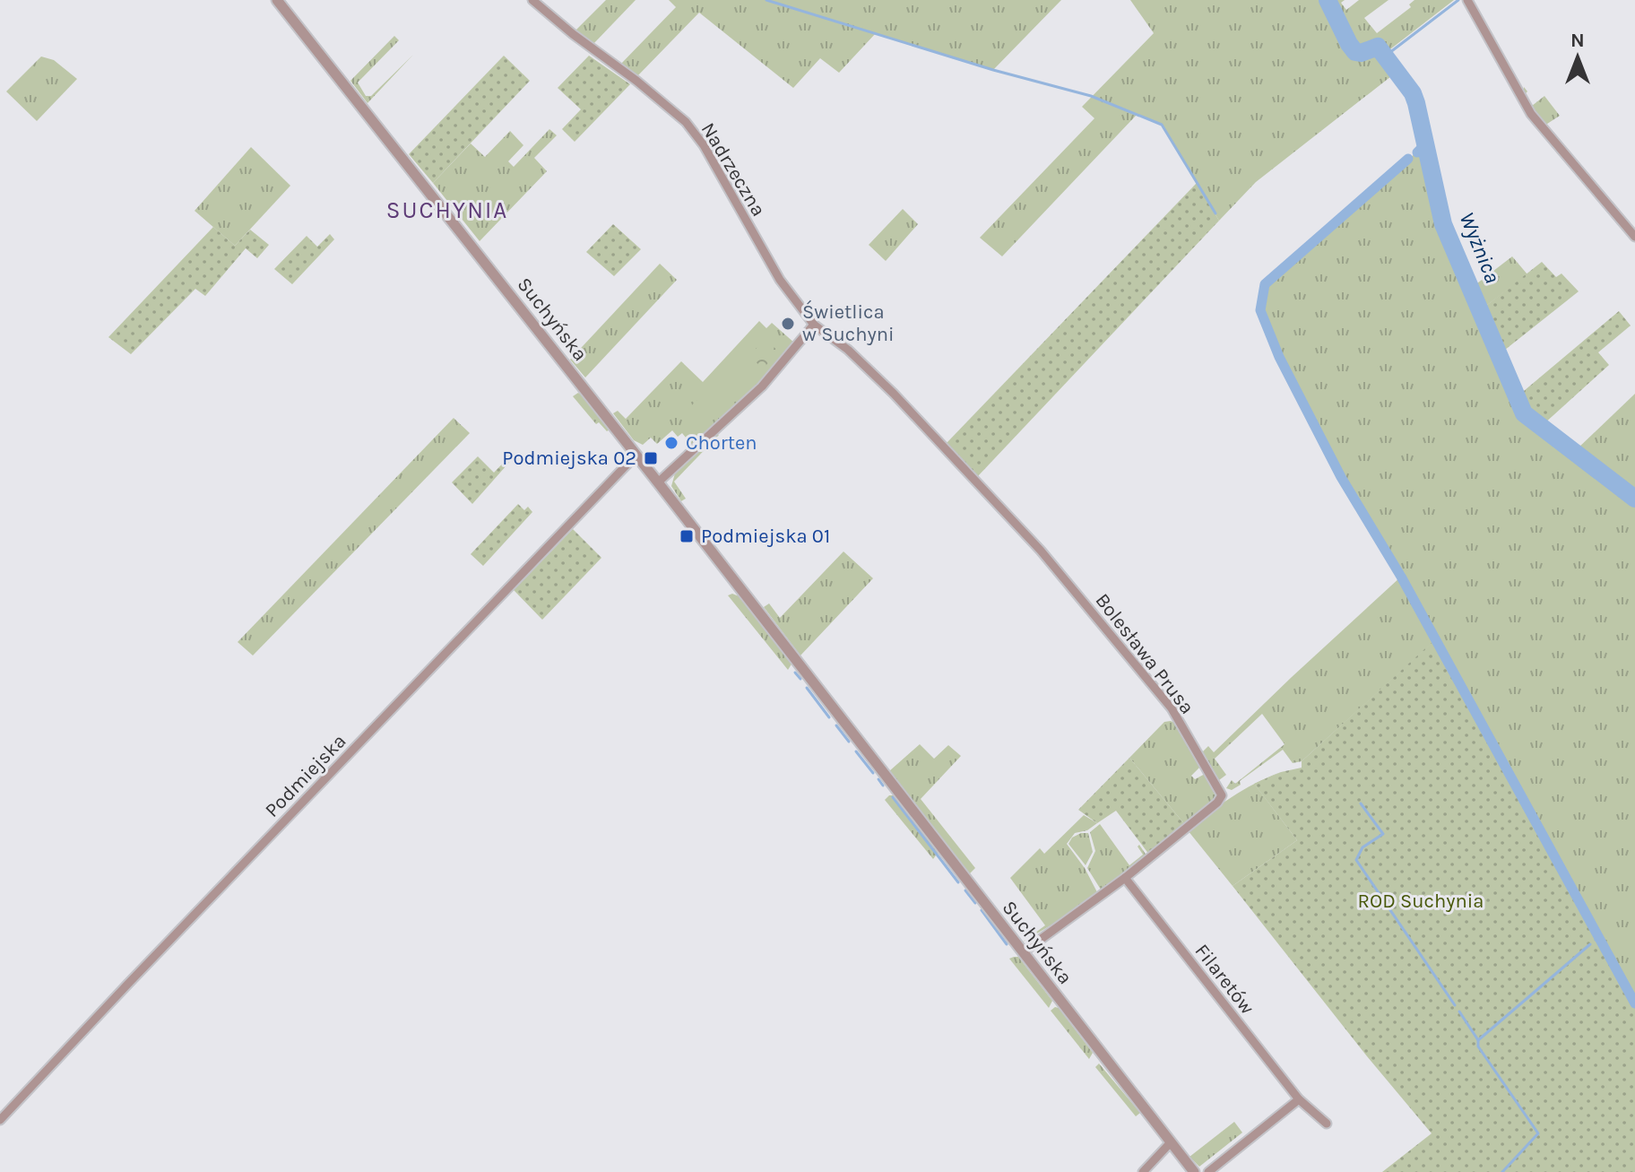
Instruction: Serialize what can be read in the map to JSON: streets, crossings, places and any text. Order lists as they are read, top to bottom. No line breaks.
{"streets":{"street":["Nadrzeczna","Suchyńska","Bolesława Prusa","Podmiejska","Filaretów"]},"crossings":[["Nadrzeczna","Bolesława Prusa"],["Suchyńska","Bolesława Prusa"],["Suchyńska","Podmiejska"],["Bolesława Prusa","Filaretów"]],"districts":["SUCHYNIA"],"water":["Wyżnica"],"parks":["ROD Suchynia"],"places":{"other":["Świetlica w Suchyni","Chorten"],"transit":["Podmiejska 02","Podmiejska 01"]},"north":"top"}
